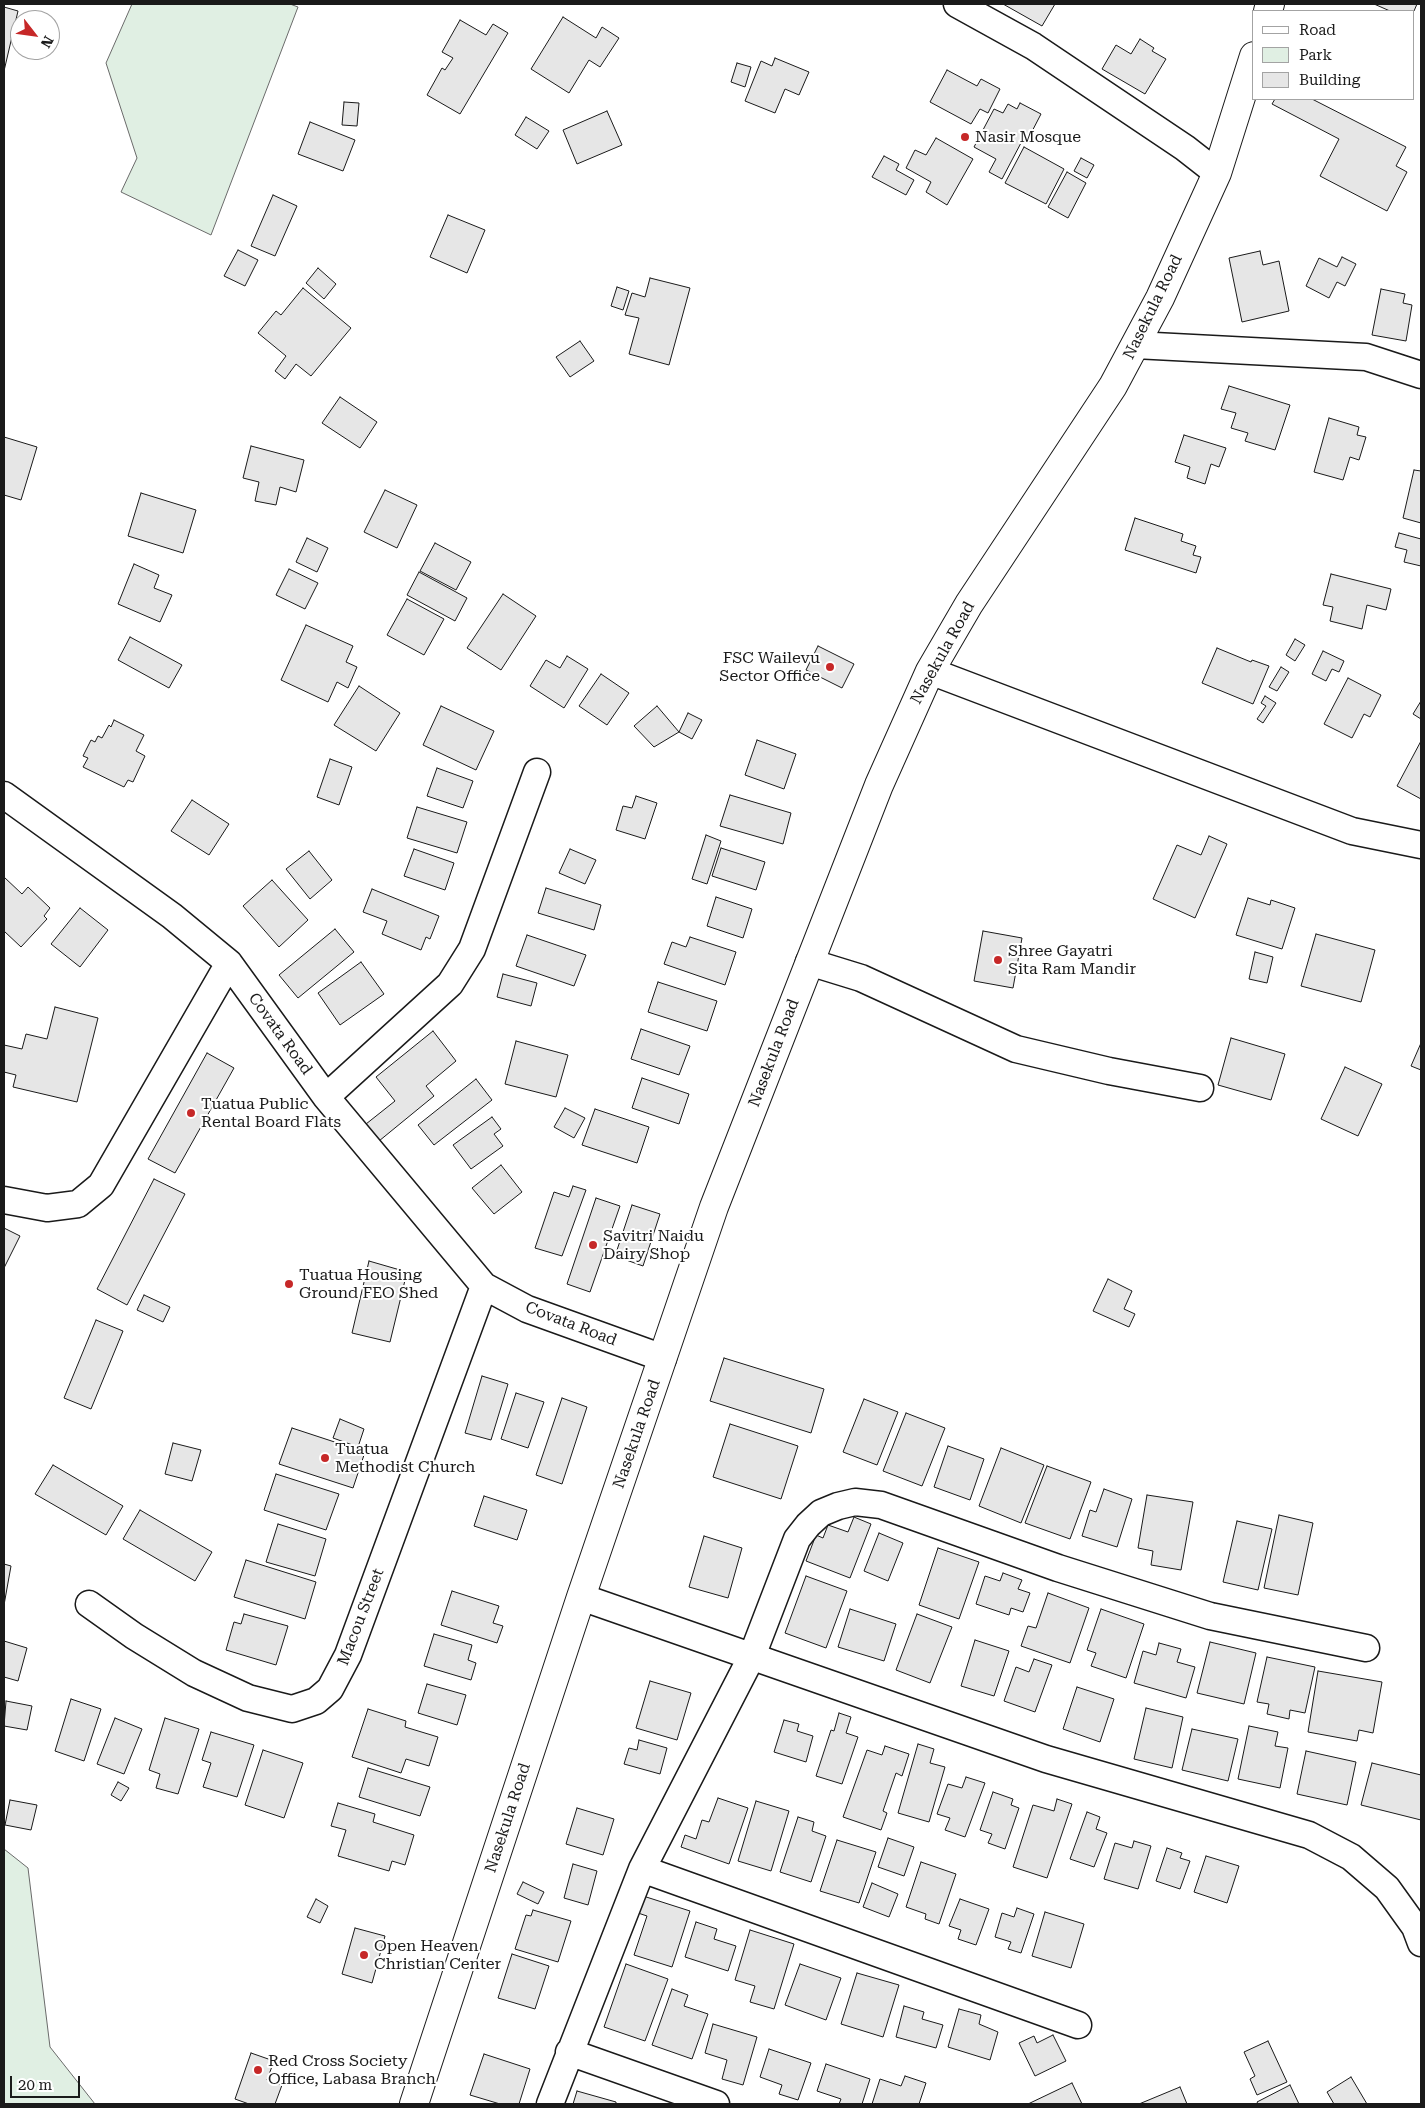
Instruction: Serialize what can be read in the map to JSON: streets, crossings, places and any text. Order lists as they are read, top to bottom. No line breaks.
{"streets":{"main road":["Nasekula Road"],"street":["Covata Road","Macou Street"]},"crossings":[["Nasekula Road","Covata Road"],["Covata Road","Macou Street"]],"places":["Nasir Mosque","FSC Wailevu Sector Office","Shree Gayatri Sita Ram Mandir","Tuatua Public Rental Board Flats","Savitri Naidu Dairy Shop","Tuatua Housing Ground FEO Shed","Tuatua Methodist Church","Open Heaven Christian Center","Red Cross Society Office, Labasa Branch"],"legend":["Road","Park","Building"],"scale_bar":"20 m","north":"bottom right"}
